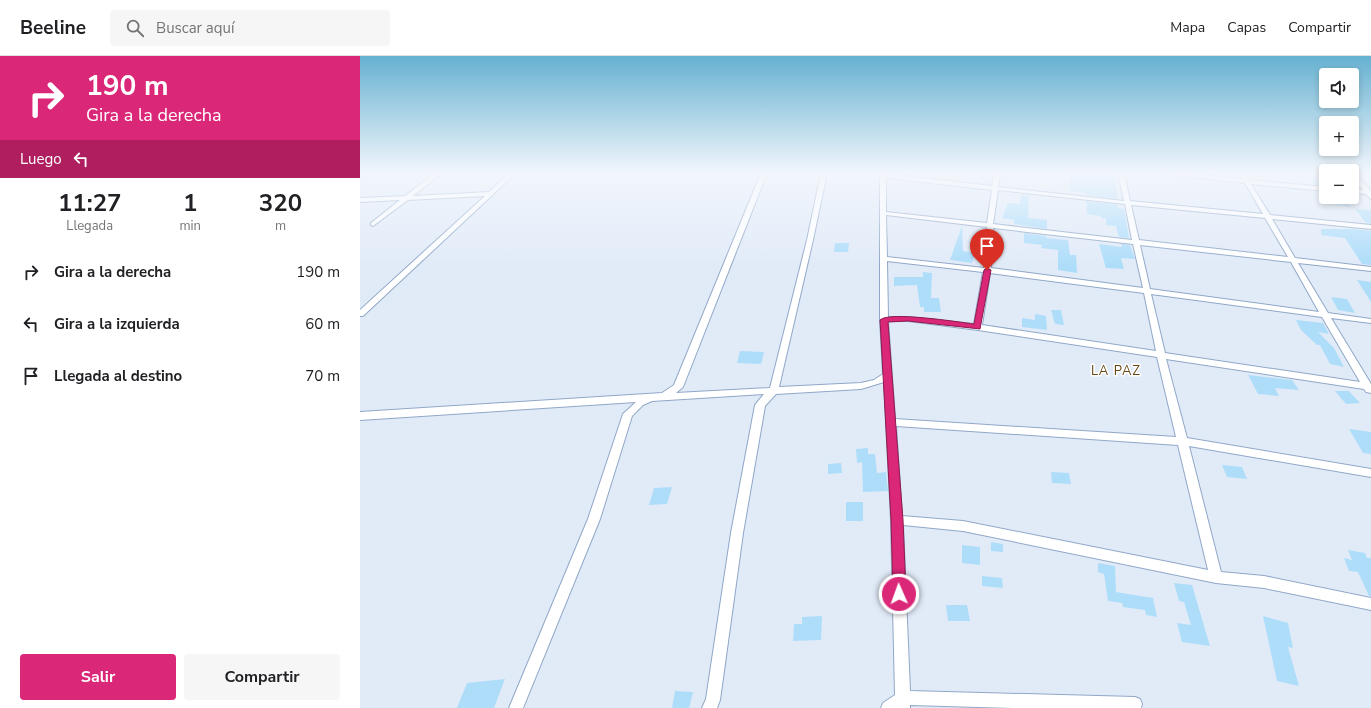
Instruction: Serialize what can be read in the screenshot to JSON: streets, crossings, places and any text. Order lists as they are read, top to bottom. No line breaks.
{"districts":["LA PAZ"],"page":{"header":"Beeline","search":"Buscar aquí","nav":["Mapa","Capas","Compartir"],"turn":["190 m","Gira a la derecha"],"map_buttons":["+","−"],"then":"Luego","eta":["11:27","Llegada","1","min","320","m"],"list":[{"name":"Gira a la derecha","value":"190 m"},{"name":"Gira a la izquierda","value":"60 m"},{"name":"Llegada al destino","value":"70 m"}],"buttons":["Salir","Compartir"]}}
